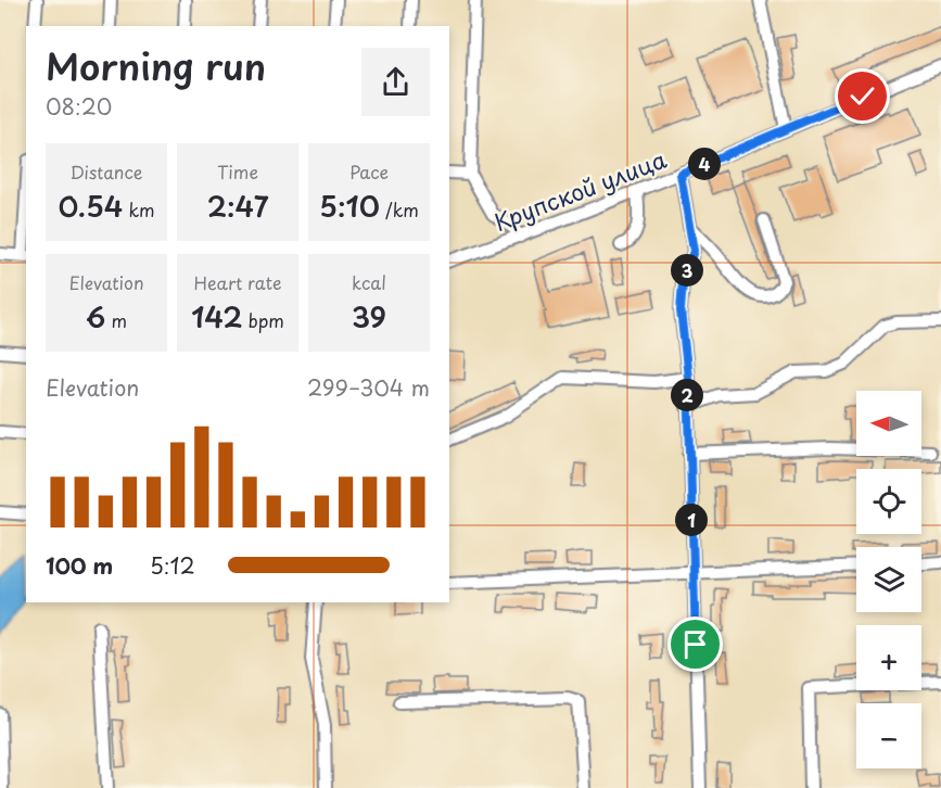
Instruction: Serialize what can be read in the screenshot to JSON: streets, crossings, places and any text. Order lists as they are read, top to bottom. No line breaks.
{"streets":{"street":["Крупской улица"]},"north":"left","page":{"heading":["Morning run","08:20"],"stats":[["Distance","0.54 km"],["Time","2:47"],["Pace","5:10 /km"],["Elevation","6 m"],["Heart rate","142 bpm"],["kcal","39"]],"pins":["4","3","2","1"],"chart":["Elevation","299–304 m"],"map_buttons":["+","−"],"list":[{"name":"100 m","note":"5:12"}]}}
